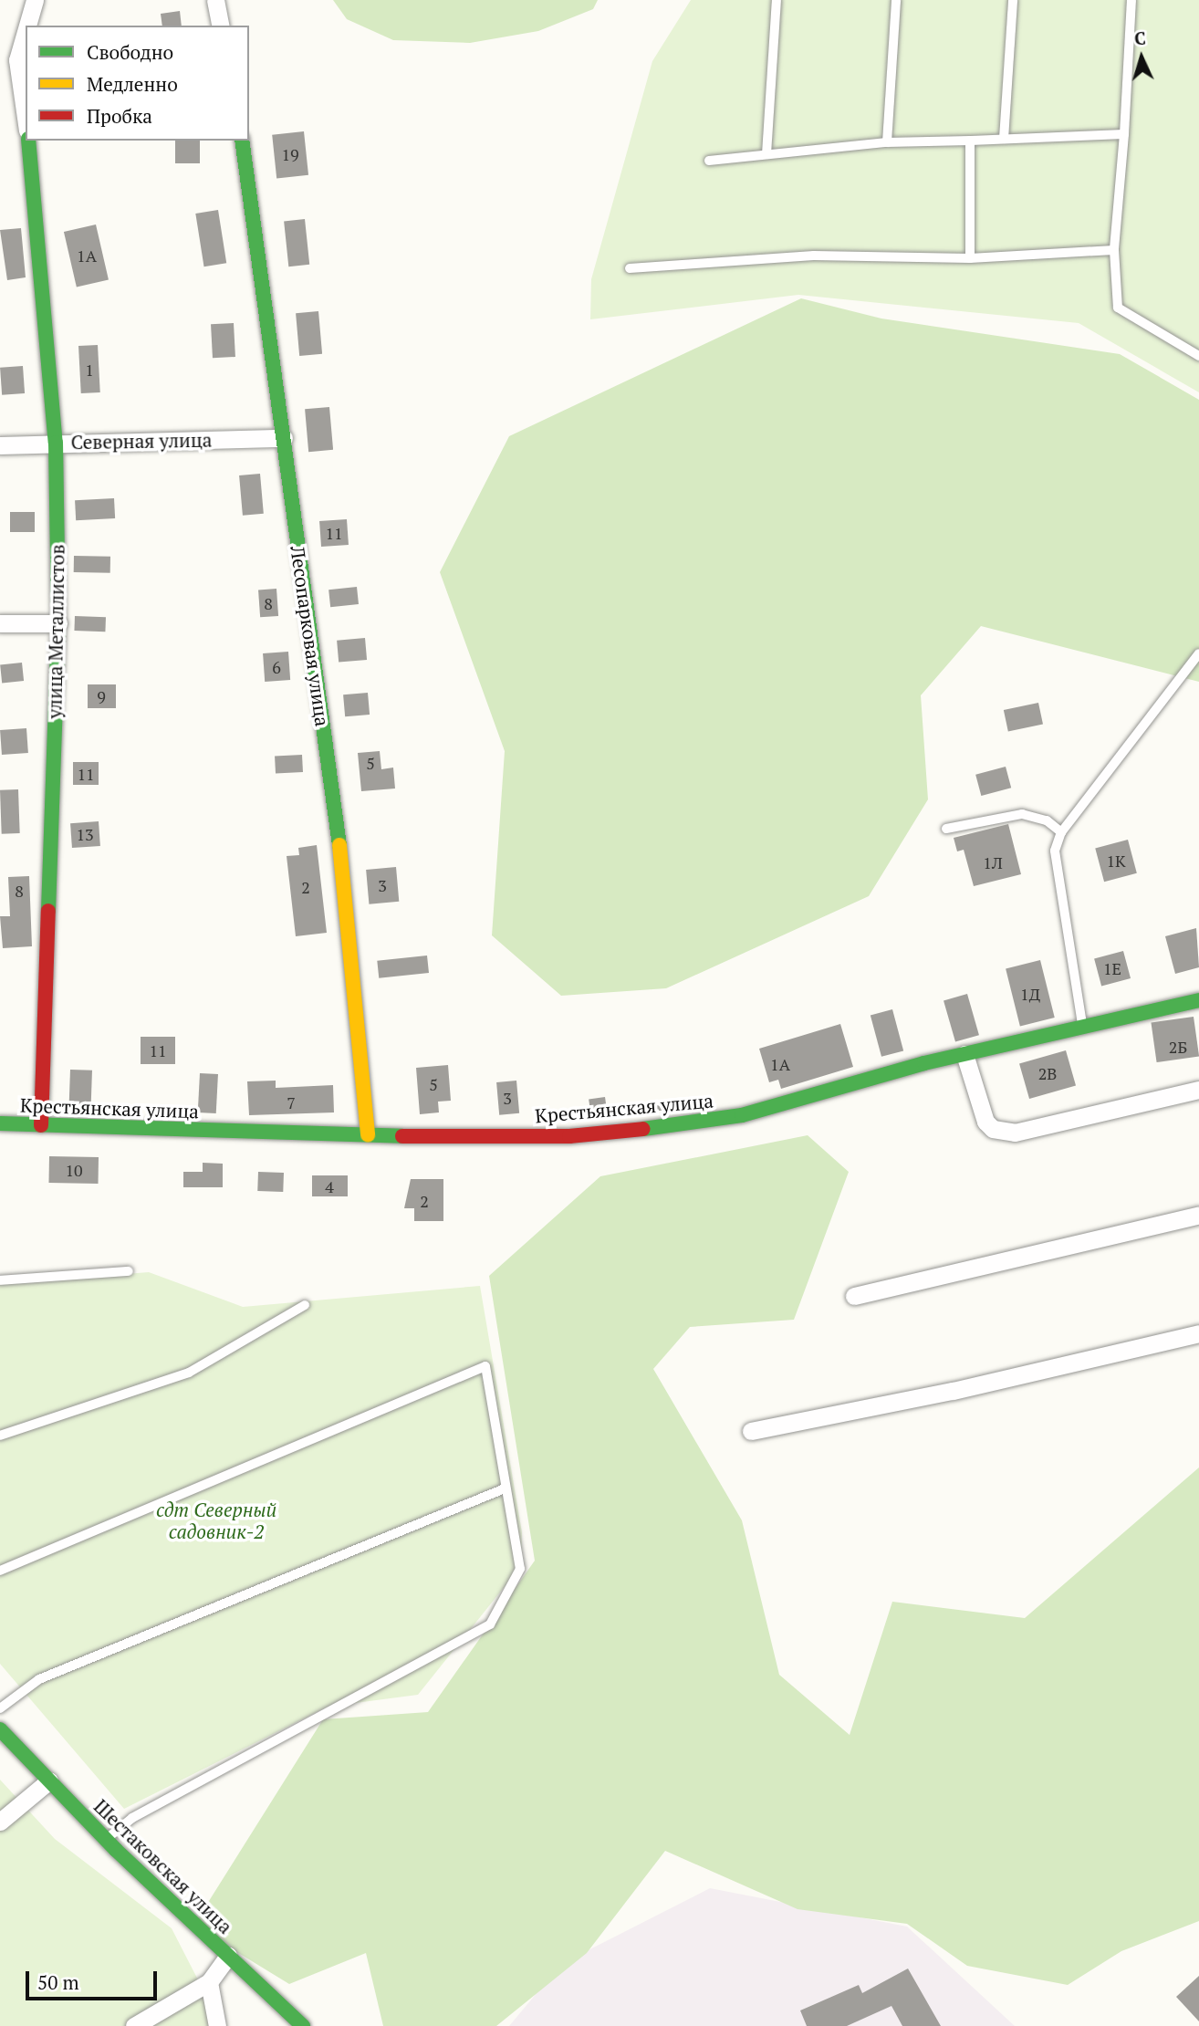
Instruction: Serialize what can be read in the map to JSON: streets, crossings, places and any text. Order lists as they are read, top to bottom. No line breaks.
{"streets":{"street":["Северная улица","улица Металлистов","Лесопарковая улица","Крестьянская улица","Шестаковская улица"]},"crossings":[["Северная улица","улица Металлистов"],["Северная улица","Лесопарковая улица"],["улица Металлистов","Крестьянская улица"],["Лесопарковая улица","Крестьянская улица"]],"parks":["сдт Северный садовник-2"],"house_numbers":["19","1А","1","11","8","6","9","5","11","13","1К","1Л","3","2","8","1Е","1Д","2Б","11","1А","2В","5","3","7","10","4","2"],"legend":["Свободно","Медленно","Пробка"],"scale_bar":"50 m","north":"top"}
